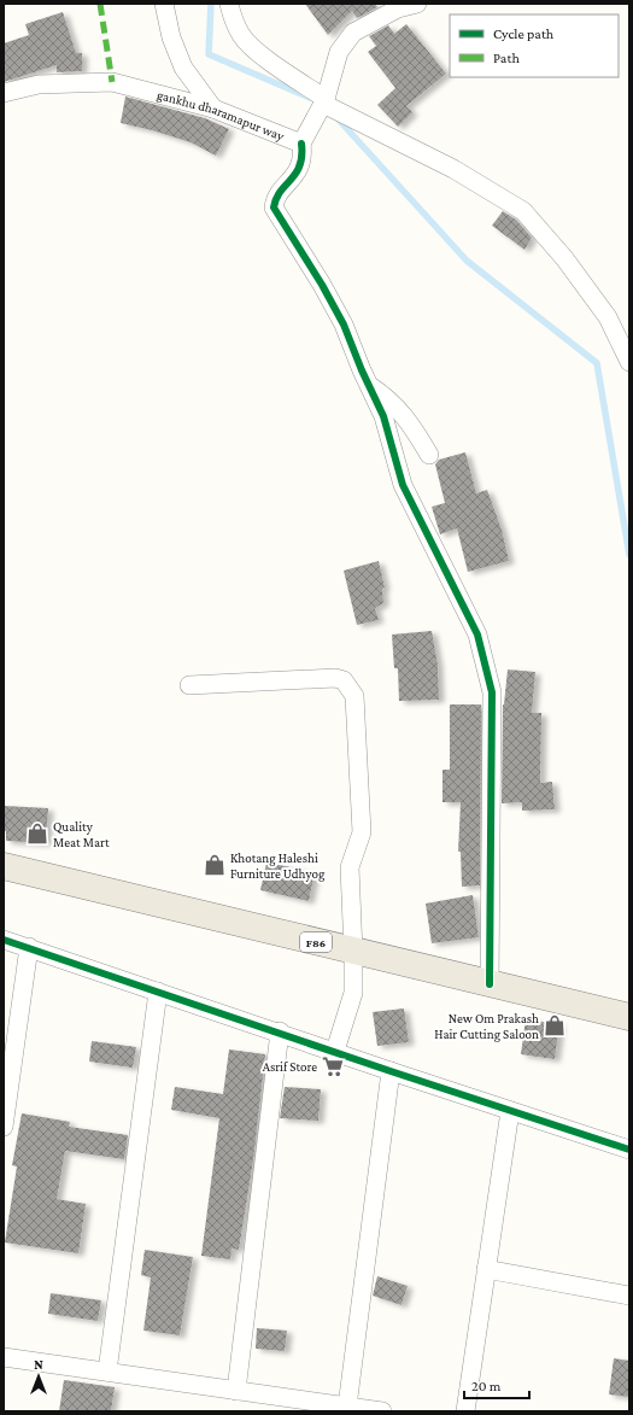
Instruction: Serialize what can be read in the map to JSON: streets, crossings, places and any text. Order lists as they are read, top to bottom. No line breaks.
{"streets":{"main road":["F86"],"street":["gankhu dharamapur way"]},"places":{"shop":["Quality Meat Mart","Khotang Haleshi Furniture Udhyog","New Om Prakash Hair Cutting Saloon"],"supermarket":["Asrif Store"]},"legend":["Cycle path","Path"],"scale_bar":"20 m","north":"top"}
